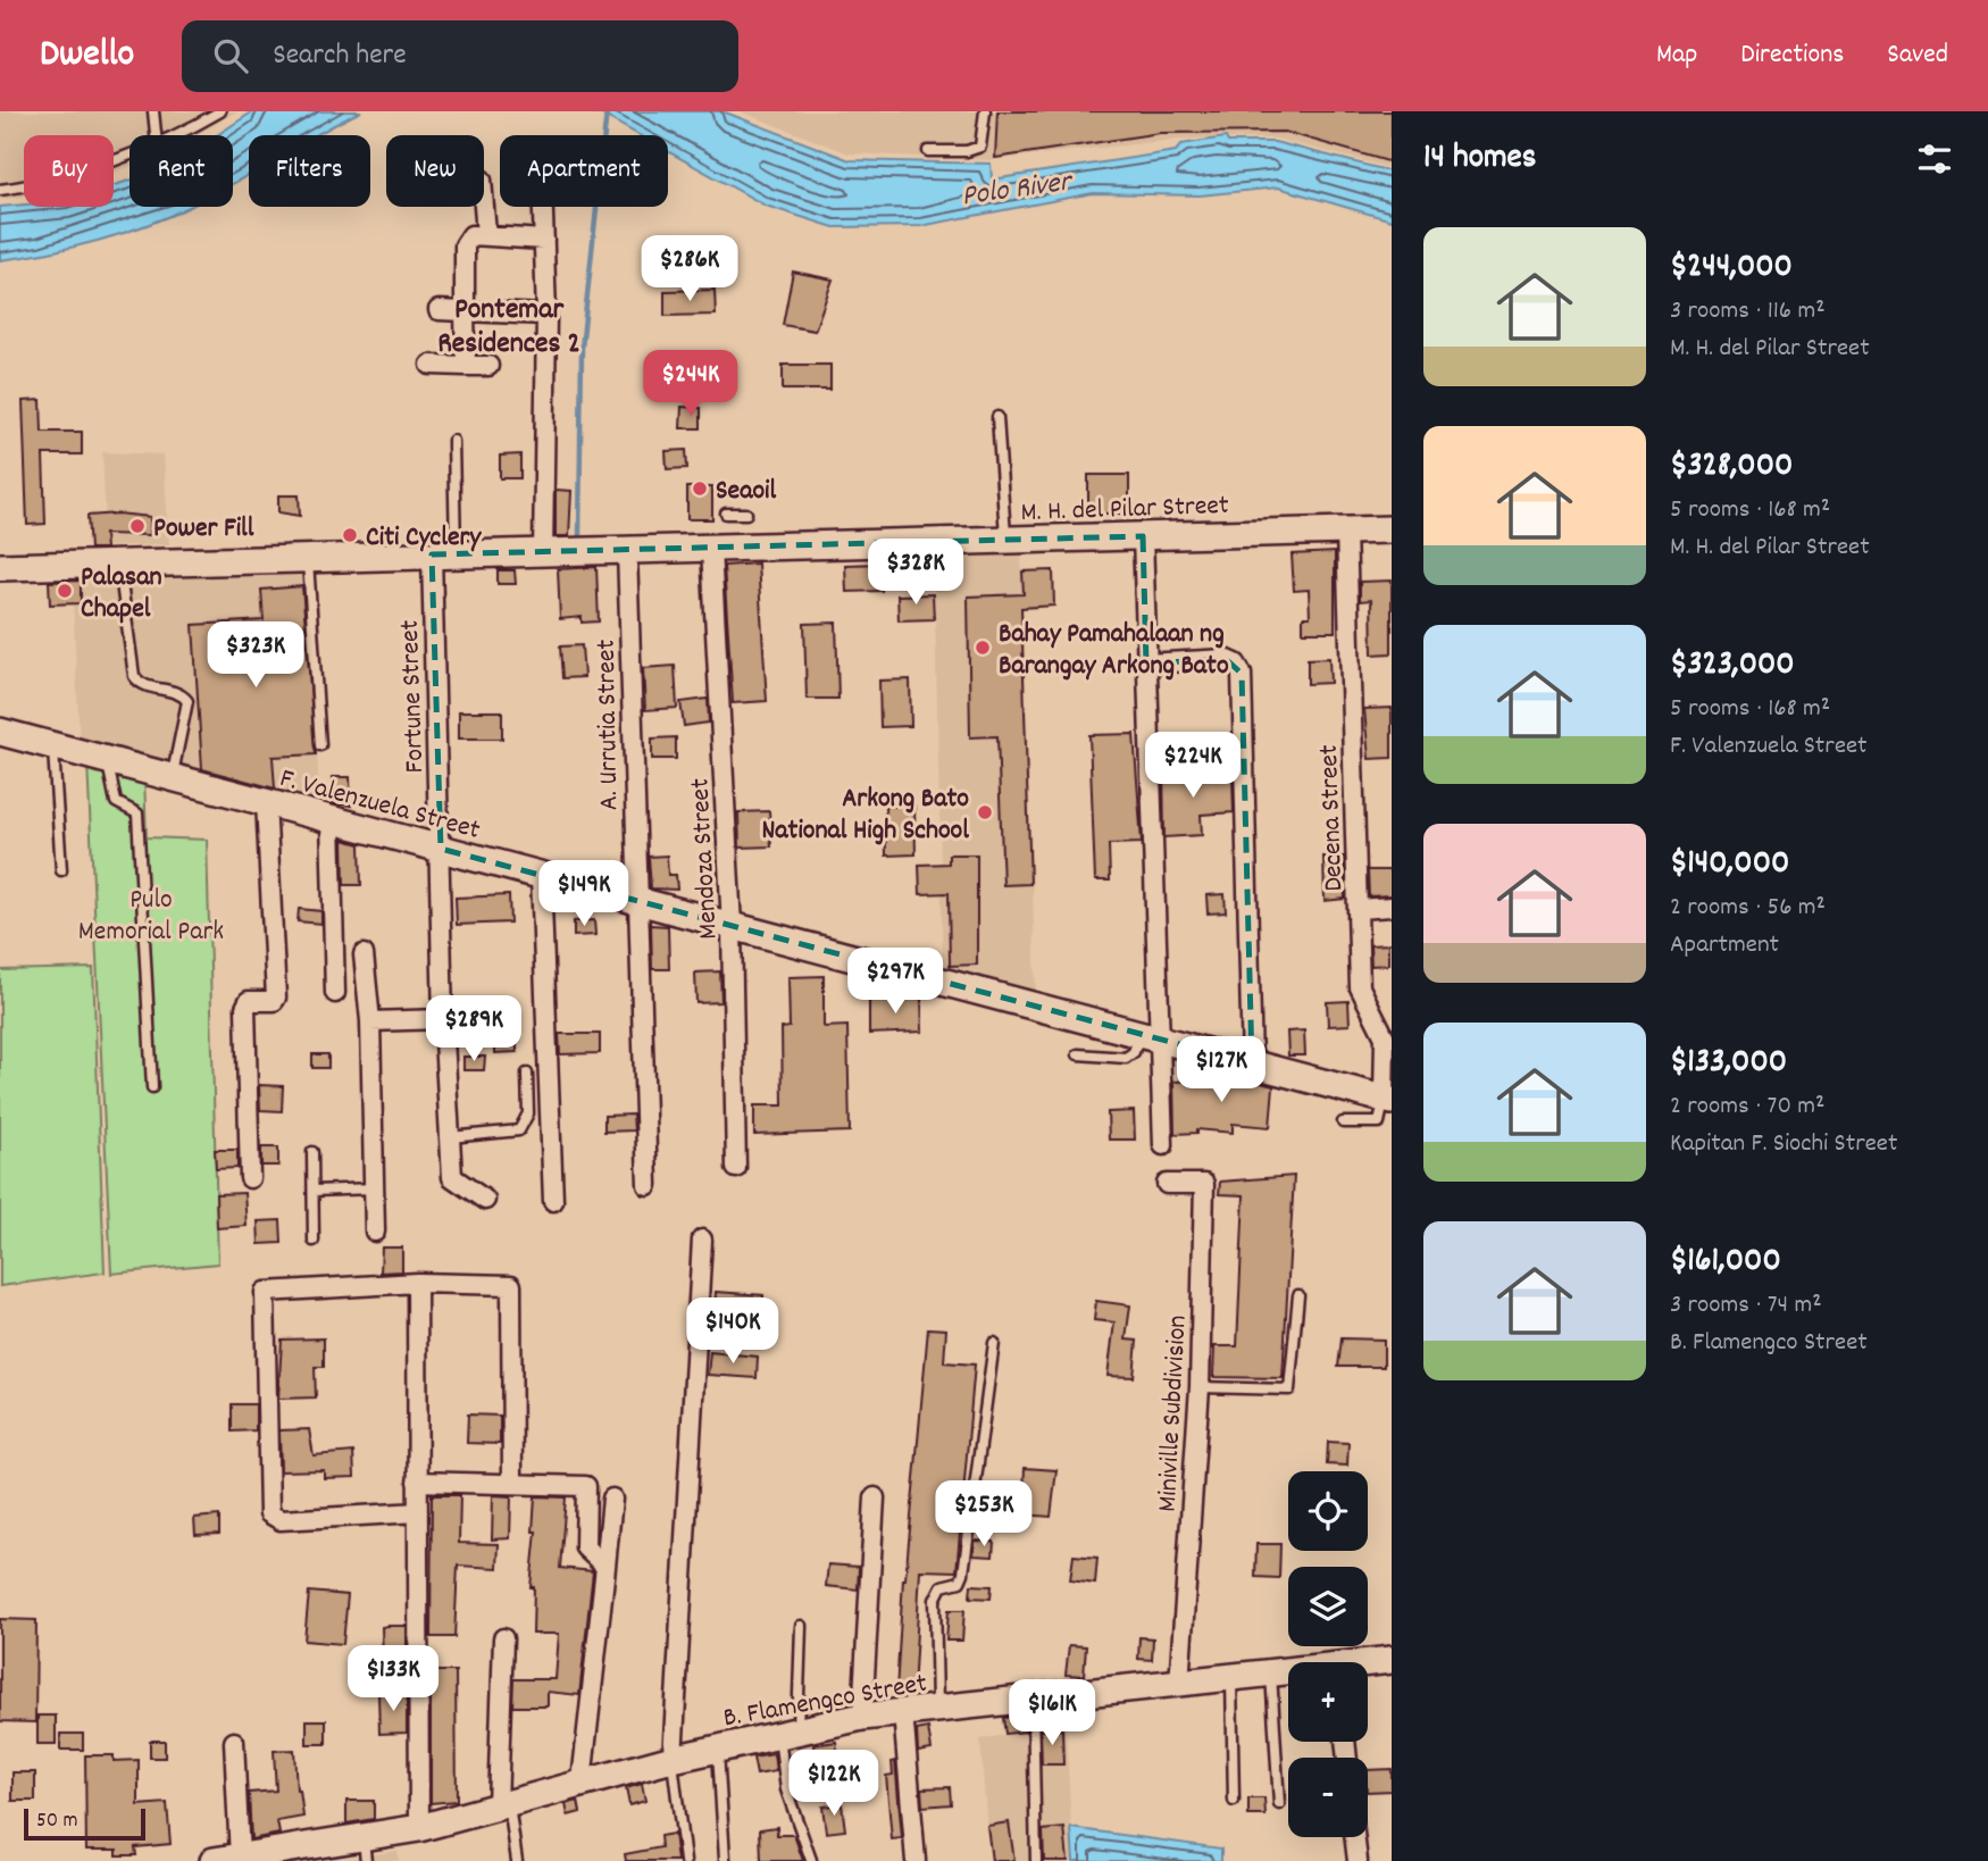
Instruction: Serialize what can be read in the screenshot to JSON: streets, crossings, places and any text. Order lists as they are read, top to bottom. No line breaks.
{"streets":{"main road":["M. H. del Pilar Street","F. Valenzuela Street","B. Flamengco Street"],"street":["Fortune Street","A. Urrutia Street","Decena Street","Mendoza Street","Miniville Subdivision"]},"crossings":[["M. H. del Pilar Street","Fortune Street"],["M. H. del Pilar Street","A. Urrutia Street"],["M. H. del Pilar Street","Decena Street"],["M. H. del Pilar Street","Mendoza Street"],["Fortune Street","F. Valenzuela Street"],["A. Urrutia Street","F. Valenzuela Street"],["F. Valenzuela Street","Decena Street"],["F. Valenzuela Street","Mendoza Street"],["Miniville Subdivision","B. Flamengco Street"]],"districts":["Pontemar Residences 2"],"water":["Polo River"],"parks":["Pulo Memorial Park"],"places":["Seaoil","Power Fill","Citi Cyclery","Palasan Chapel","Bahay Pamahalaan ng Barangay Arkong Bato","Arkong Bato National High School"],"scale_bar":"50 m","page":{"header":"Dwello","search":"Search here","nav":["Map","Directions","Saved"],"heading":"14 homes","chip":["Buy","Rent","Filters","New","Apartment"],"list":[{"name":"$244,000","note":"3 rooms · 116 m² · M. H. del Pilar Street"},{"name":"$328,000","note":"5 rooms · 168 m² · M. H. del Pilar Street"},{"name":"$323,000","note":"5 rooms · 168 m² · F. Valenzuela Street"},{"name":"$140,000","note":"2 rooms · 56 m² · Apartment"},{"name":"$133,000","note":"2 rooms · 70 m² · Kapitan F. Siochi Street"},{"name":"$161,000","note":"3 rooms · 74 m² · B. Flamengco Street"}],"price":["$286K","$244K","$328K","$323K","$224K","$149K","$297K","$289K","$127K","$140K","$253K","$133K","$161K","$122K"],"map_buttons":["+","−"],"scale":"50 m"}}
